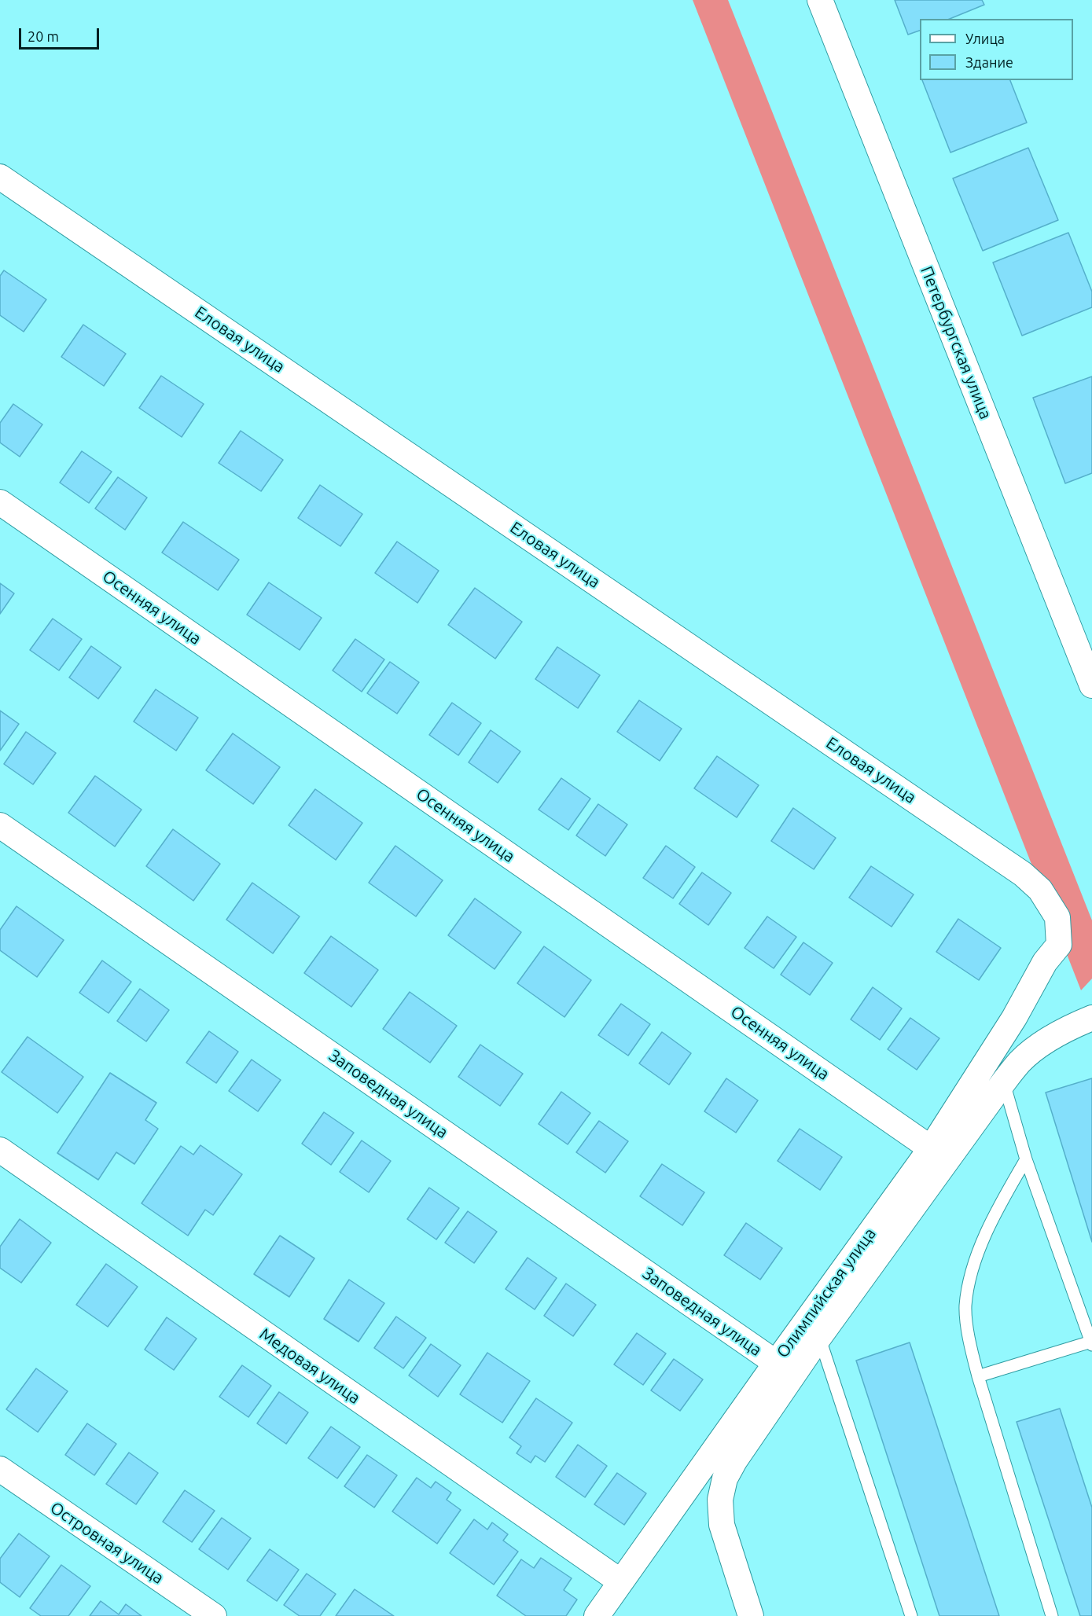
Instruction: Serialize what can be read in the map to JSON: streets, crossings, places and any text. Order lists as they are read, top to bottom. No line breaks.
{"streets":{"street":["Еловая улица","Петербургская улица","Осенняя улица","Заповедная улица","Олимпийская улица","Медовая улица","Островная улица"]},"crossings":[["Еловая улица","Олимпийская улица"],["Осенняя улица","Олимпийская улица"],["Заповедная улица","Олимпийская улица"],["Олимпийская улица","Медовая улица"]],"legend":["Улица","Здание"],"scale_bar":"20 m"}
